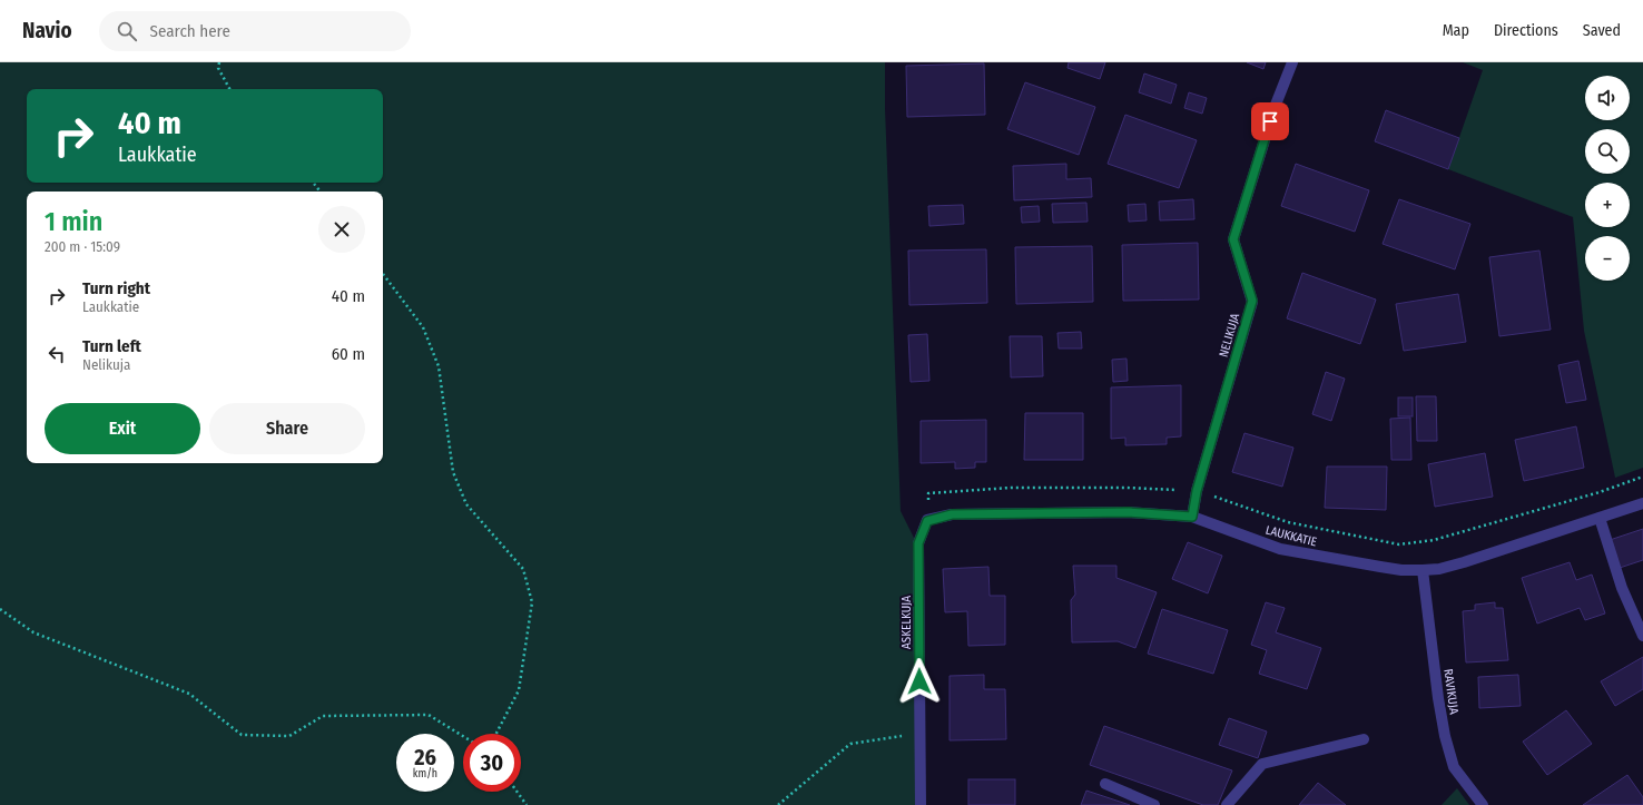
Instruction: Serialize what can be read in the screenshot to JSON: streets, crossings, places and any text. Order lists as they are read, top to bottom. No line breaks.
{"streets":{"street":["NELIKUJA","LAUKKATIE","ASKELKUJA","RAVIKUJA"]},"crossings":[["NELIKUJA","LAUKKATIE"],["LAUKKATIE","ASKELKUJA"],["LAUKKATIE","RAVIKUJA"]],"page":{"header":"Navio","search":"Search here","nav":["Map","Directions","Saved"],"map_buttons":["+","−"],"turn":["40 m","Laukkatie"],"heading":["1 min","200 m · 15:09"],"list":[{"name":"Turn right","note":"Laukkatie","value":"40 m"},{"name":"Turn left","note":"Nelikuja","value":"60 m"}],"buttons":["Exit","Share"],"speed":"26 km/h","limit":"30"}}
